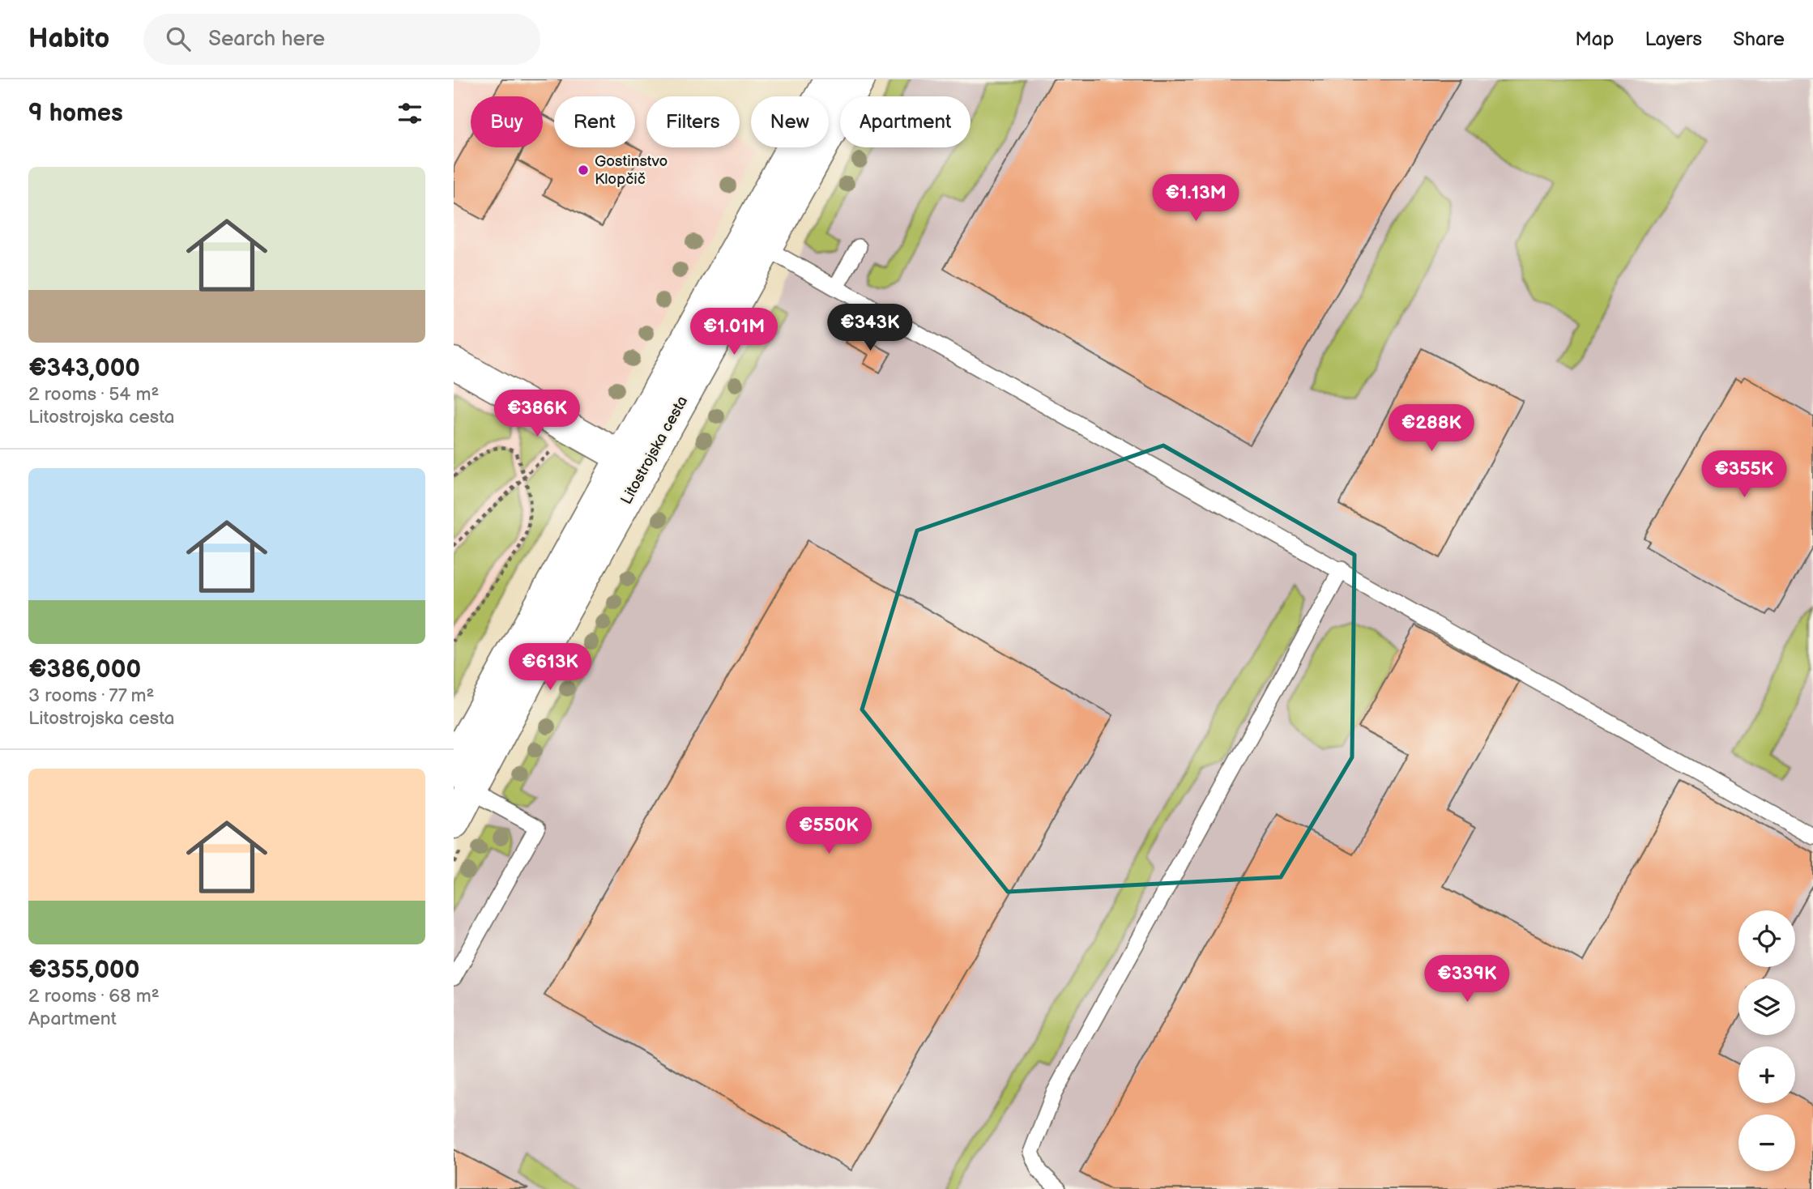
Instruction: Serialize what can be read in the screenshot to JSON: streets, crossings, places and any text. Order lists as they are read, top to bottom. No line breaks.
{"streets":{"main road":["Litostrojska cesta"]},"places":["Gostinstvo Klopčič"],"page":{"header":"Habito","search":"Search here","nav":["Map","Layers","Share"],"heading":"9 homes","chip":["Buy","Rent","Filters","New","Apartment"],"list":[{"name":"€343,000","note":"2 rooms · 54 m² · Litostrojska cesta"},{"name":"€386,000","note":"3 rooms · 77 m² · Litostrojska cesta"},{"name":"€355,000","note":"2 rooms · 68 m² · Apartment"}],"price":["€1.13M","€343K","€1.01M","€386K","€288K","€355K","€613K","€550K","€339K"],"map_buttons":["+","−"]}}
